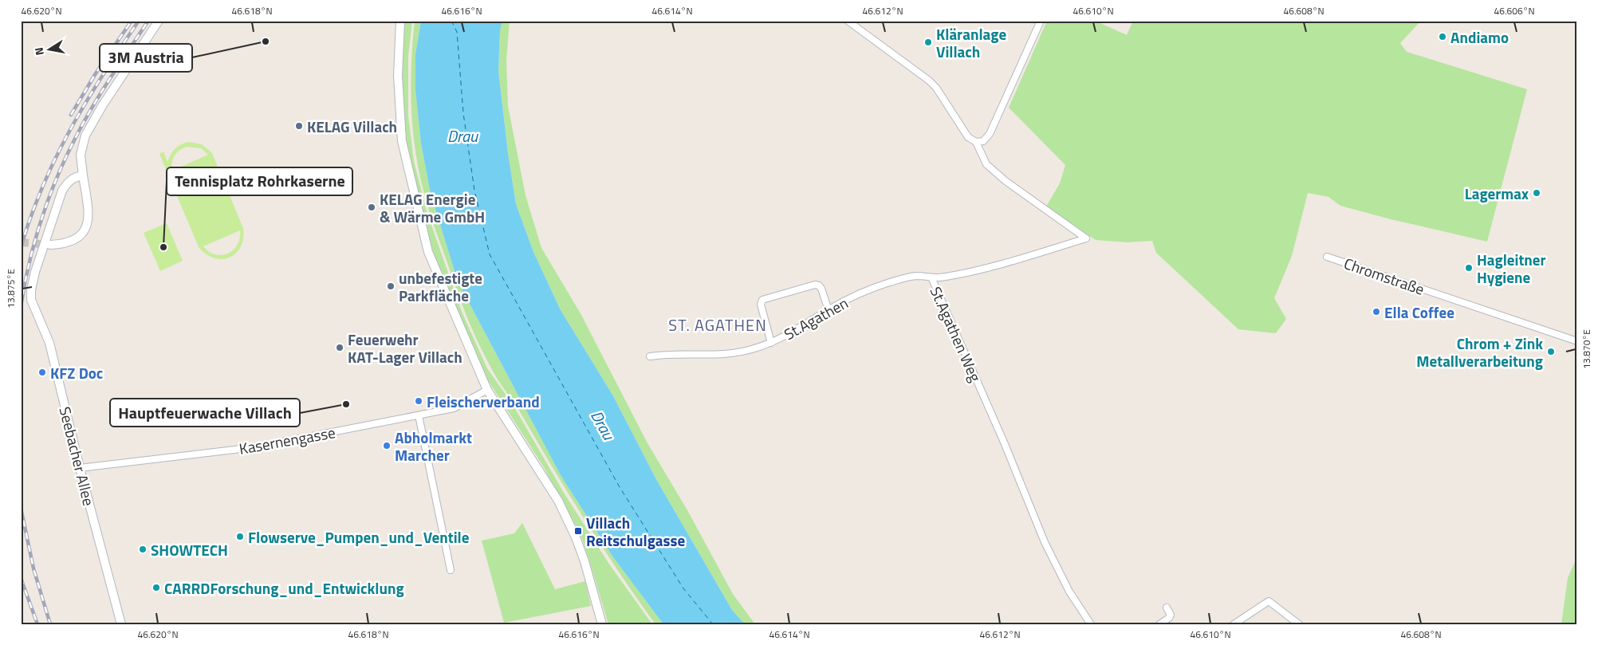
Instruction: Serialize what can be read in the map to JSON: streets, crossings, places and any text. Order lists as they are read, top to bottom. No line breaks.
{"streets":{"street":["Chromstraße","St.Agathen","St.Agathen Weg","Kasernengasse","Seebacher Allee"]},"crossings":[["St.Agathen","St.Agathen Weg"],["Kasernengasse","Seebacher Allee"]],"districts":["ST. AGATHEN"],"water":["Drau"],"places":{"other":["Andiamo","3M Austria","Kläranlage Villach","KELAG Villach","Lagermax","KELAG Energie & Wärme GmbH","Tennisplatz Rohrkaserne","Hagleitner Hygiene","unbefestigte Parkfläche","Ella Coffee","Feuerwehr KAT-Lager Villach","Chrom + Zink Metallverarbeitung","KFZ Doc","Fleischerverband","Hauptfeuerwache Villach","Abholmarkt Marcher","Flowserve_Pumpen_und_Ventile","SHOWTECH","CARRDForschung_und_Entwicklung"],"transit":["Villach Reitschulgasse"]},"north":"left","coordinates":["46.620°N","46.618°N","46.616°N","46.614°N","46.612°N","46.610°N","46.608°N","46.606°N","13.875°E","13.870°E"]}
